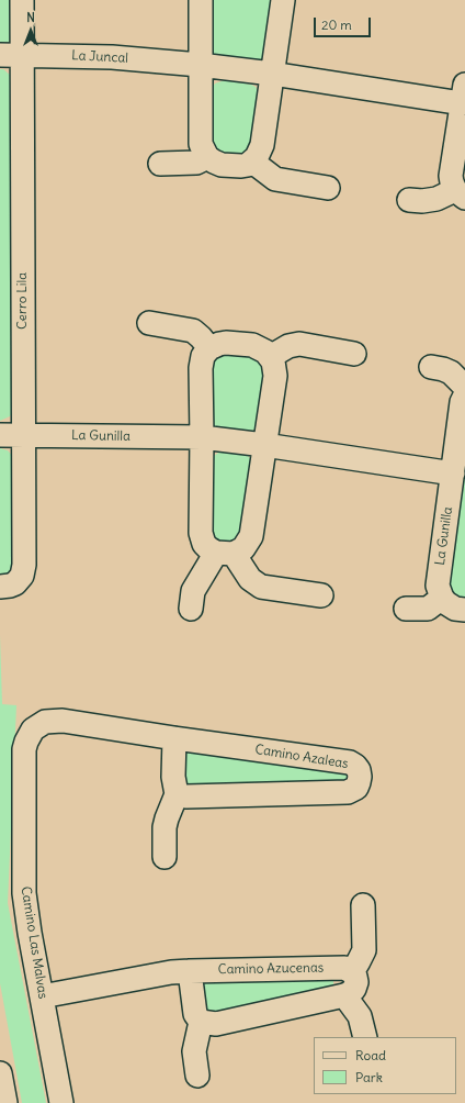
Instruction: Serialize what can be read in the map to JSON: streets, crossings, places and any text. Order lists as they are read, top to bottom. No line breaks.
{"streets":{"street":["La Juncal","Cerro Lila","La Gunilla","Camino Azaleas","Camino Las Malvas","Camino Azucenas"]},"crossings":[["La Juncal","Cerro Lila"],["Cerro Lila","La Gunilla"],["Camino Azaleas","Camino Las Malvas"],["Camino Las Malvas","Camino Azucenas"]],"legend":["Road","Park"],"scale_bar":"20 m","north":"top"}
